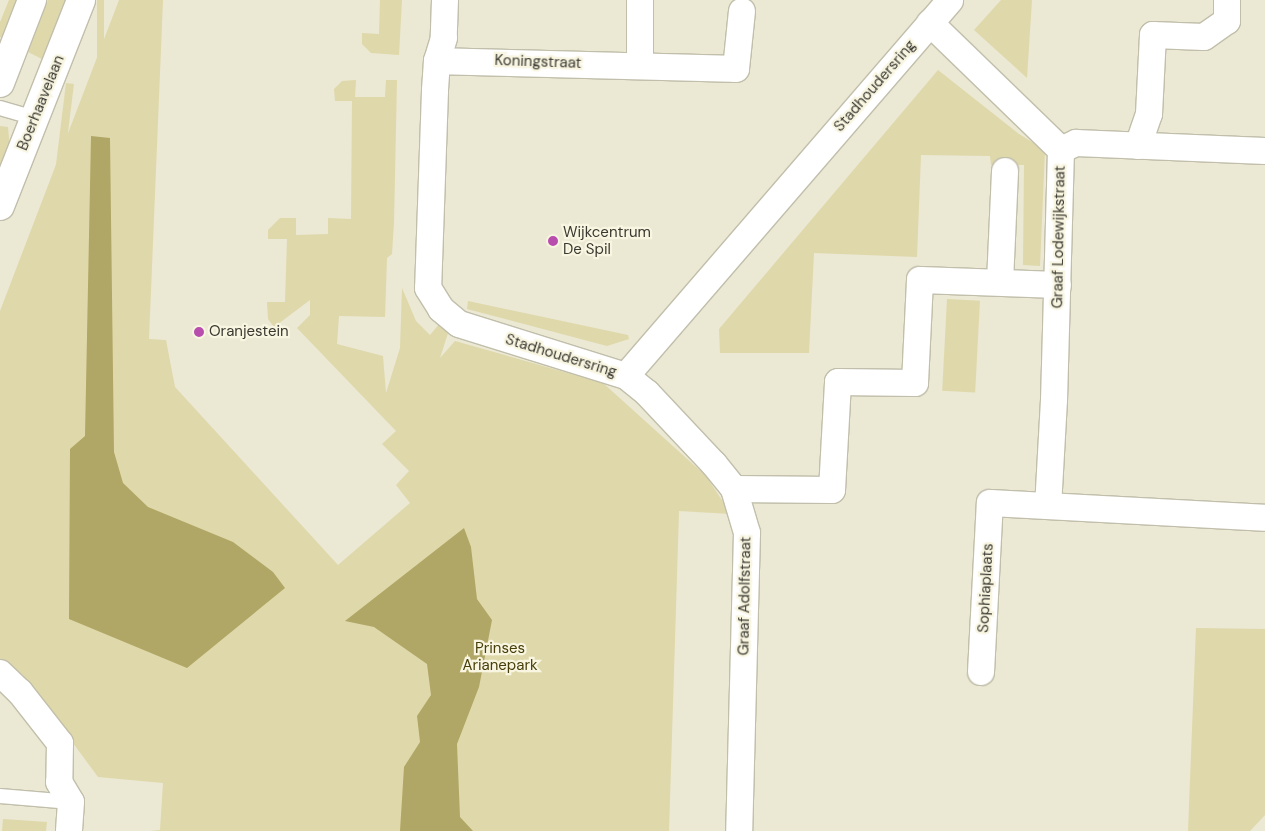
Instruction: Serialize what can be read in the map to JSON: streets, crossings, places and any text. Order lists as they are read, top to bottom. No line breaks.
{"streets":{"street":["Koningstraat","Stadhoudersring","Boerhaavelaan","Graaf Lodewijkstraat","Sophiaplaats","Graaf Adolfstraat"]},"crossings":[["Koningstraat","Stadhoudersring"],["Stadhoudersring","Graaf Lodewijkstraat"],["Stadhoudersring","Graaf Adolfstraat"],["Graaf Lodewijkstraat","Sophiaplaats"]],"parks":["Prinses Arianepark"],"places":["Wijkcentrum De Spil","Oranjestein"]}
